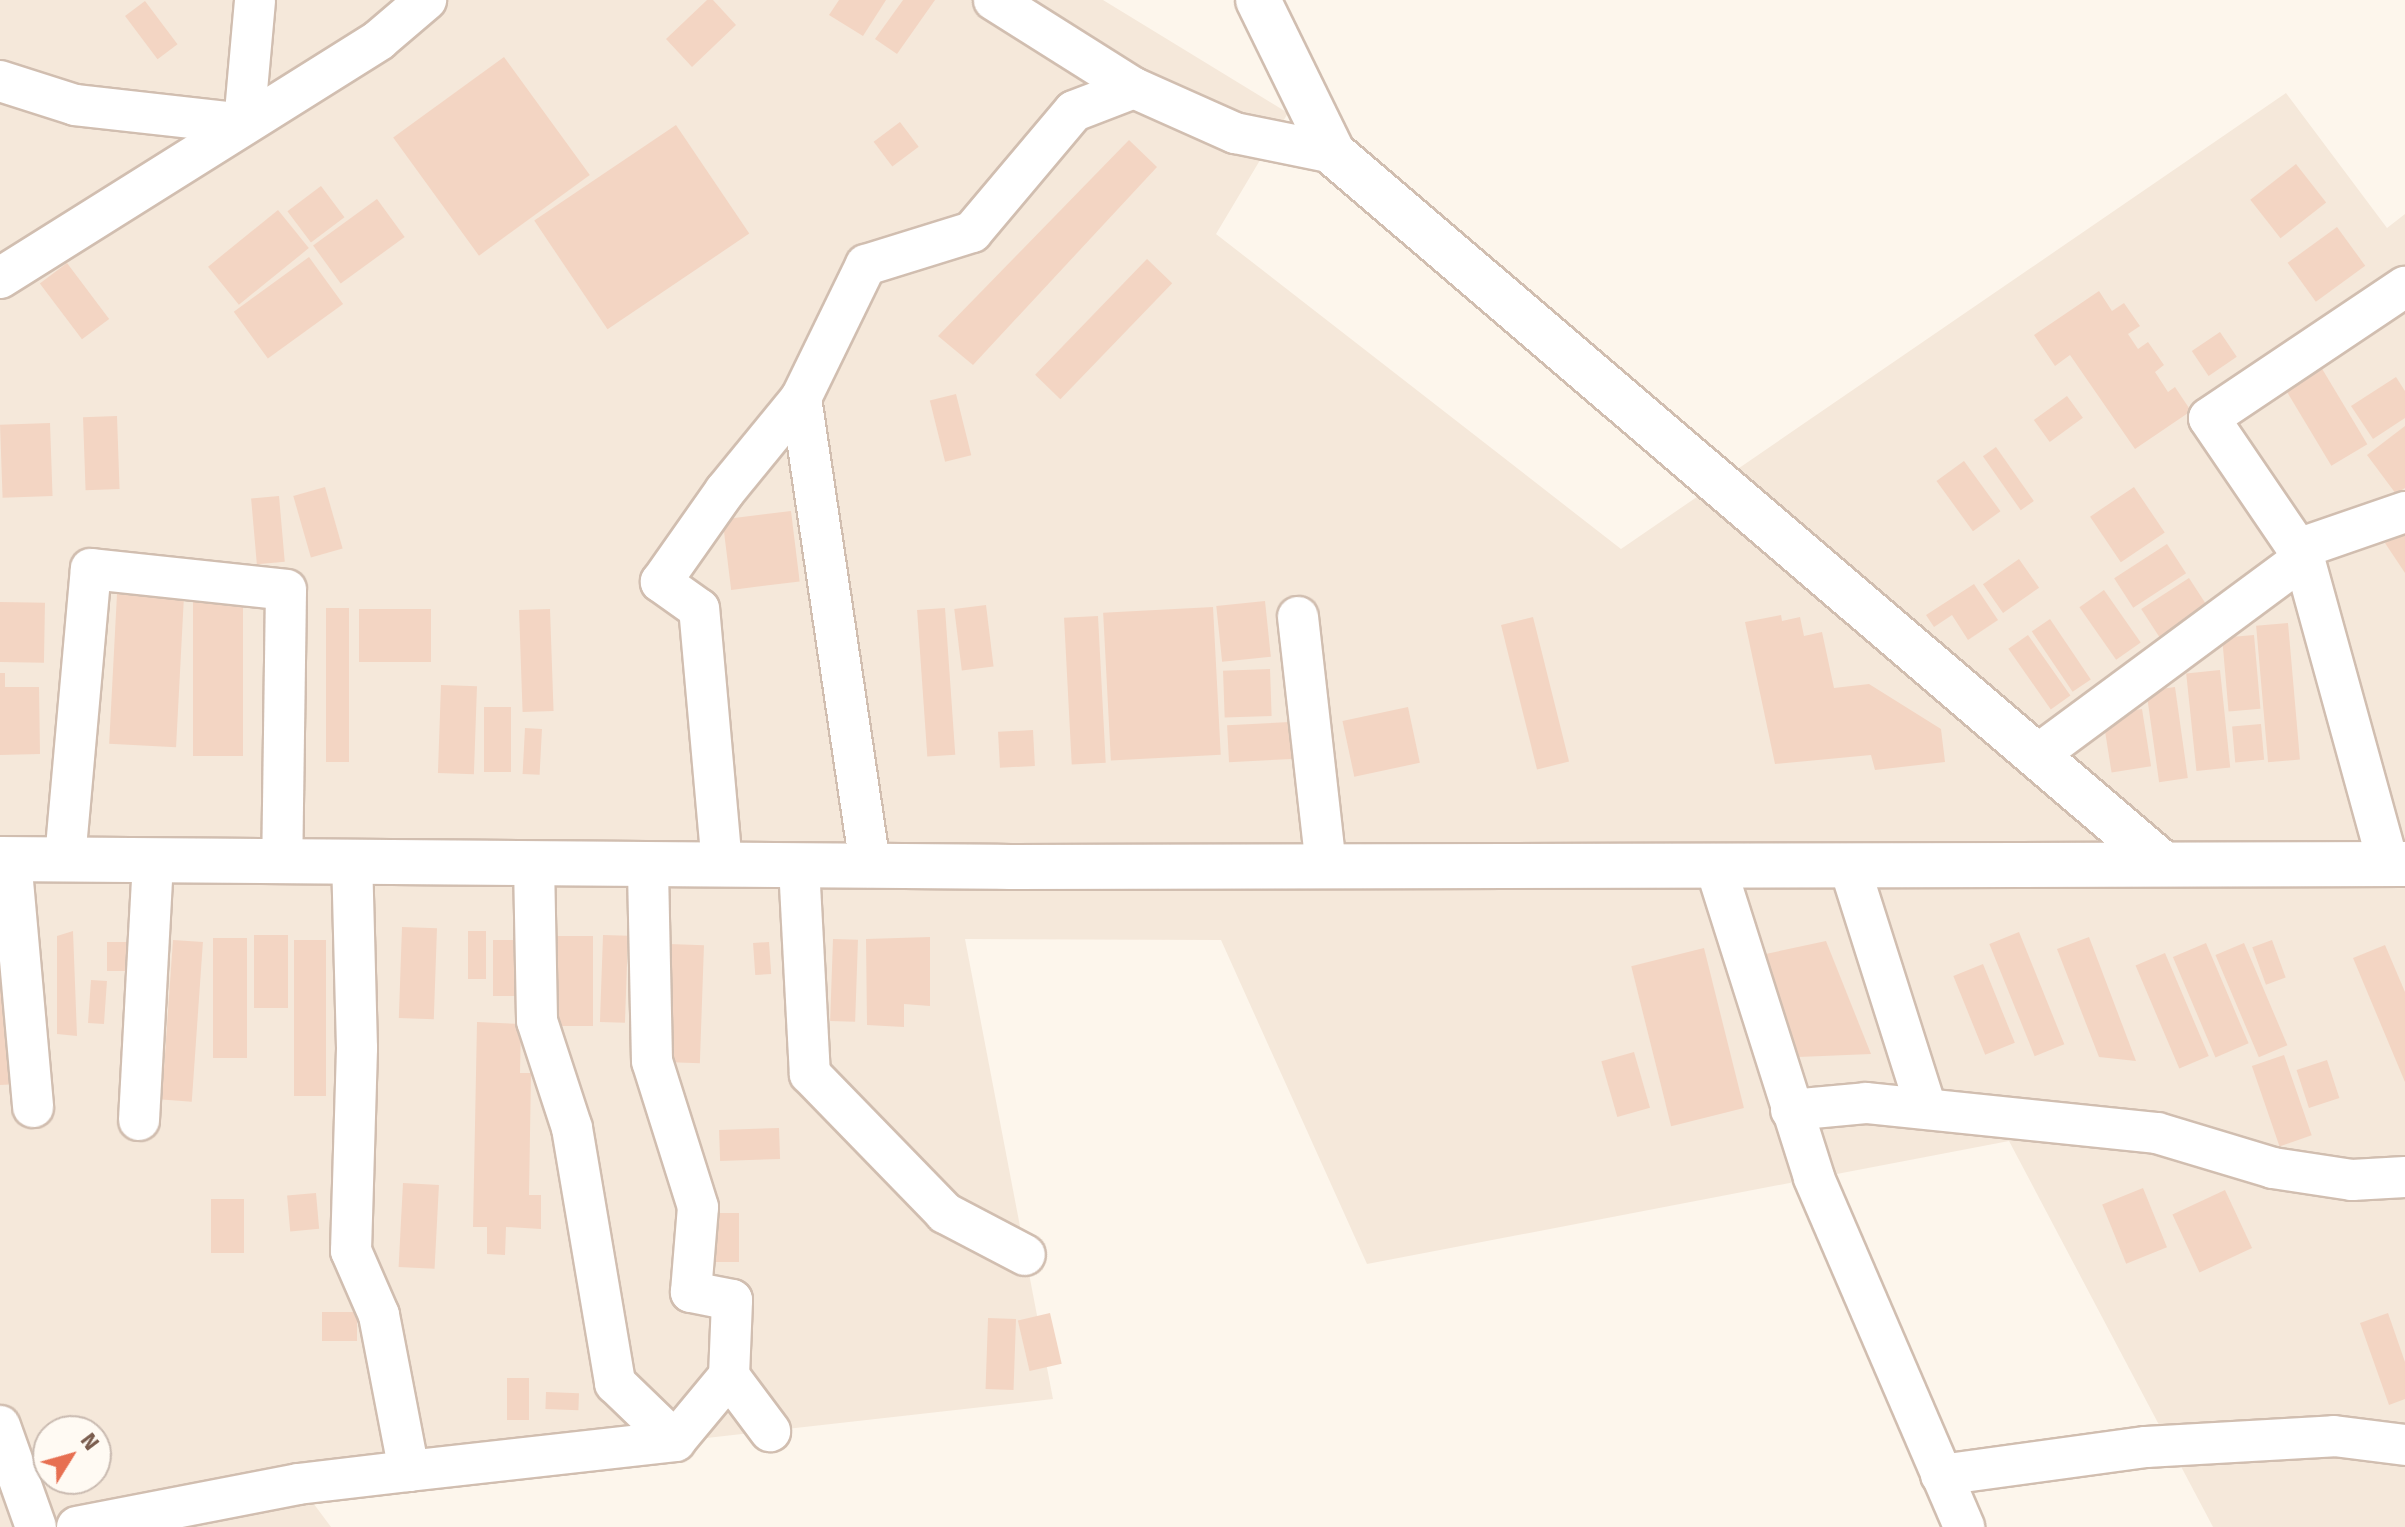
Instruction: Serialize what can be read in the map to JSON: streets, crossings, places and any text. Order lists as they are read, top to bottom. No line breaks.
{"north":"top right"}
